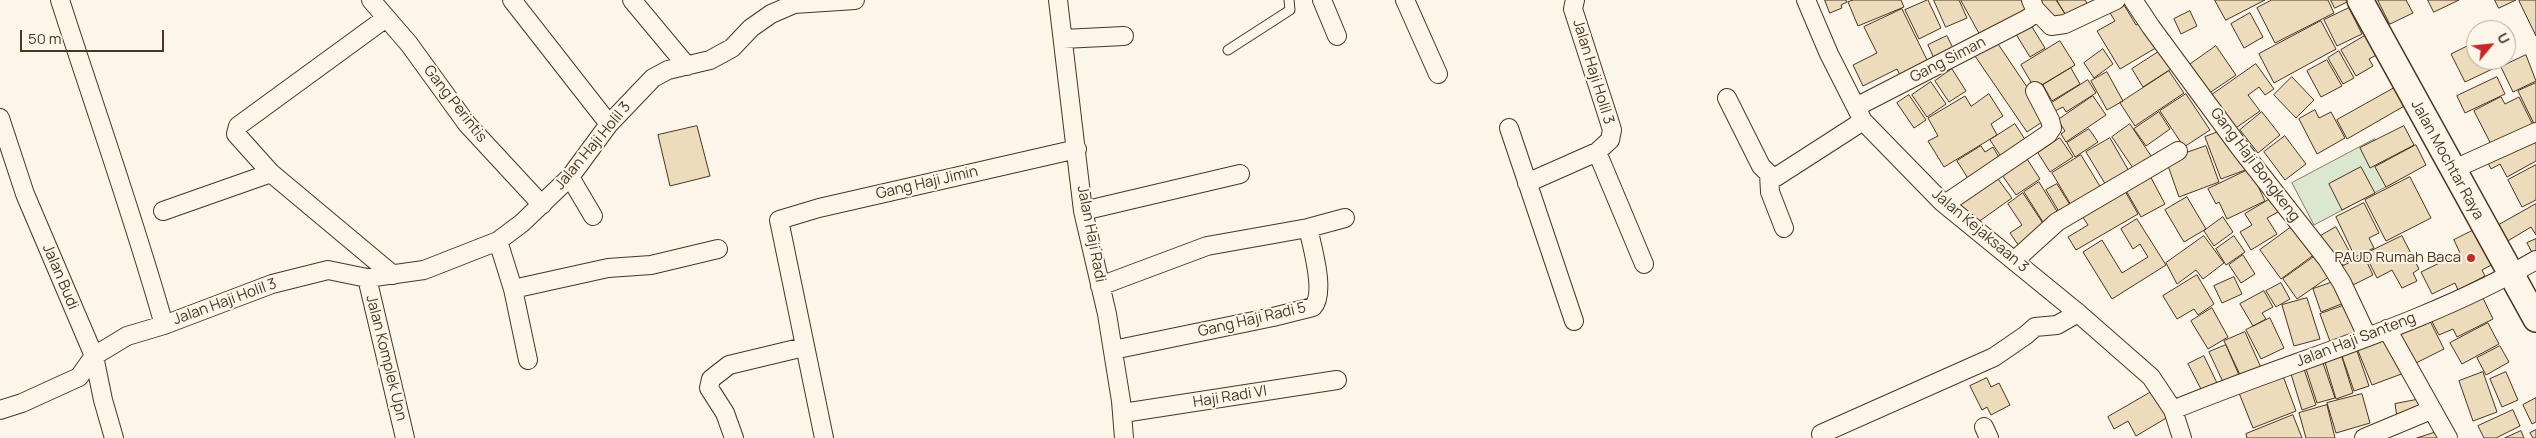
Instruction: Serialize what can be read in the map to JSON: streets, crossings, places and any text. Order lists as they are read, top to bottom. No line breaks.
{"streets":{"street":["Gang Siman","Jalan Haji Holil 3","Gang Perintis","Jalan Mochtar Raya","Gang Haji Bongkeng","Gang Haji Jimin","Jalan Kejaksaan 3","Jalan Haji Radi","Jalan Budi","Gang Haji Radi 5","Jalan Haji Santeng","Jalan Komplek Upn","Haji Radi VI"]},"crossings":[["Gang Siman","Jalan Kejaksaan 3"],["Jalan Haji Holil 3","Gang Perintis"],["Jalan Haji Holil 3","Jalan Budi"],["Jalan Haji Holil 3","Jalan Komplek Upn"],["Jalan Mochtar Raya","Jalan Haji Santeng"],["Gang Haji Bongkeng","Jalan Haji Santeng"],["Gang Haji Jimin","Jalan Haji Radi"],["Jalan Kejaksaan 3","Jalan Haji Santeng"],["Jalan Haji Radi","Gang Haji Radi 5"],["Jalan Haji Radi","Haji Radi VI"]],"places":["PAUD Rumah Baca"],"scale_bar":"50 m","north":"top right"}
